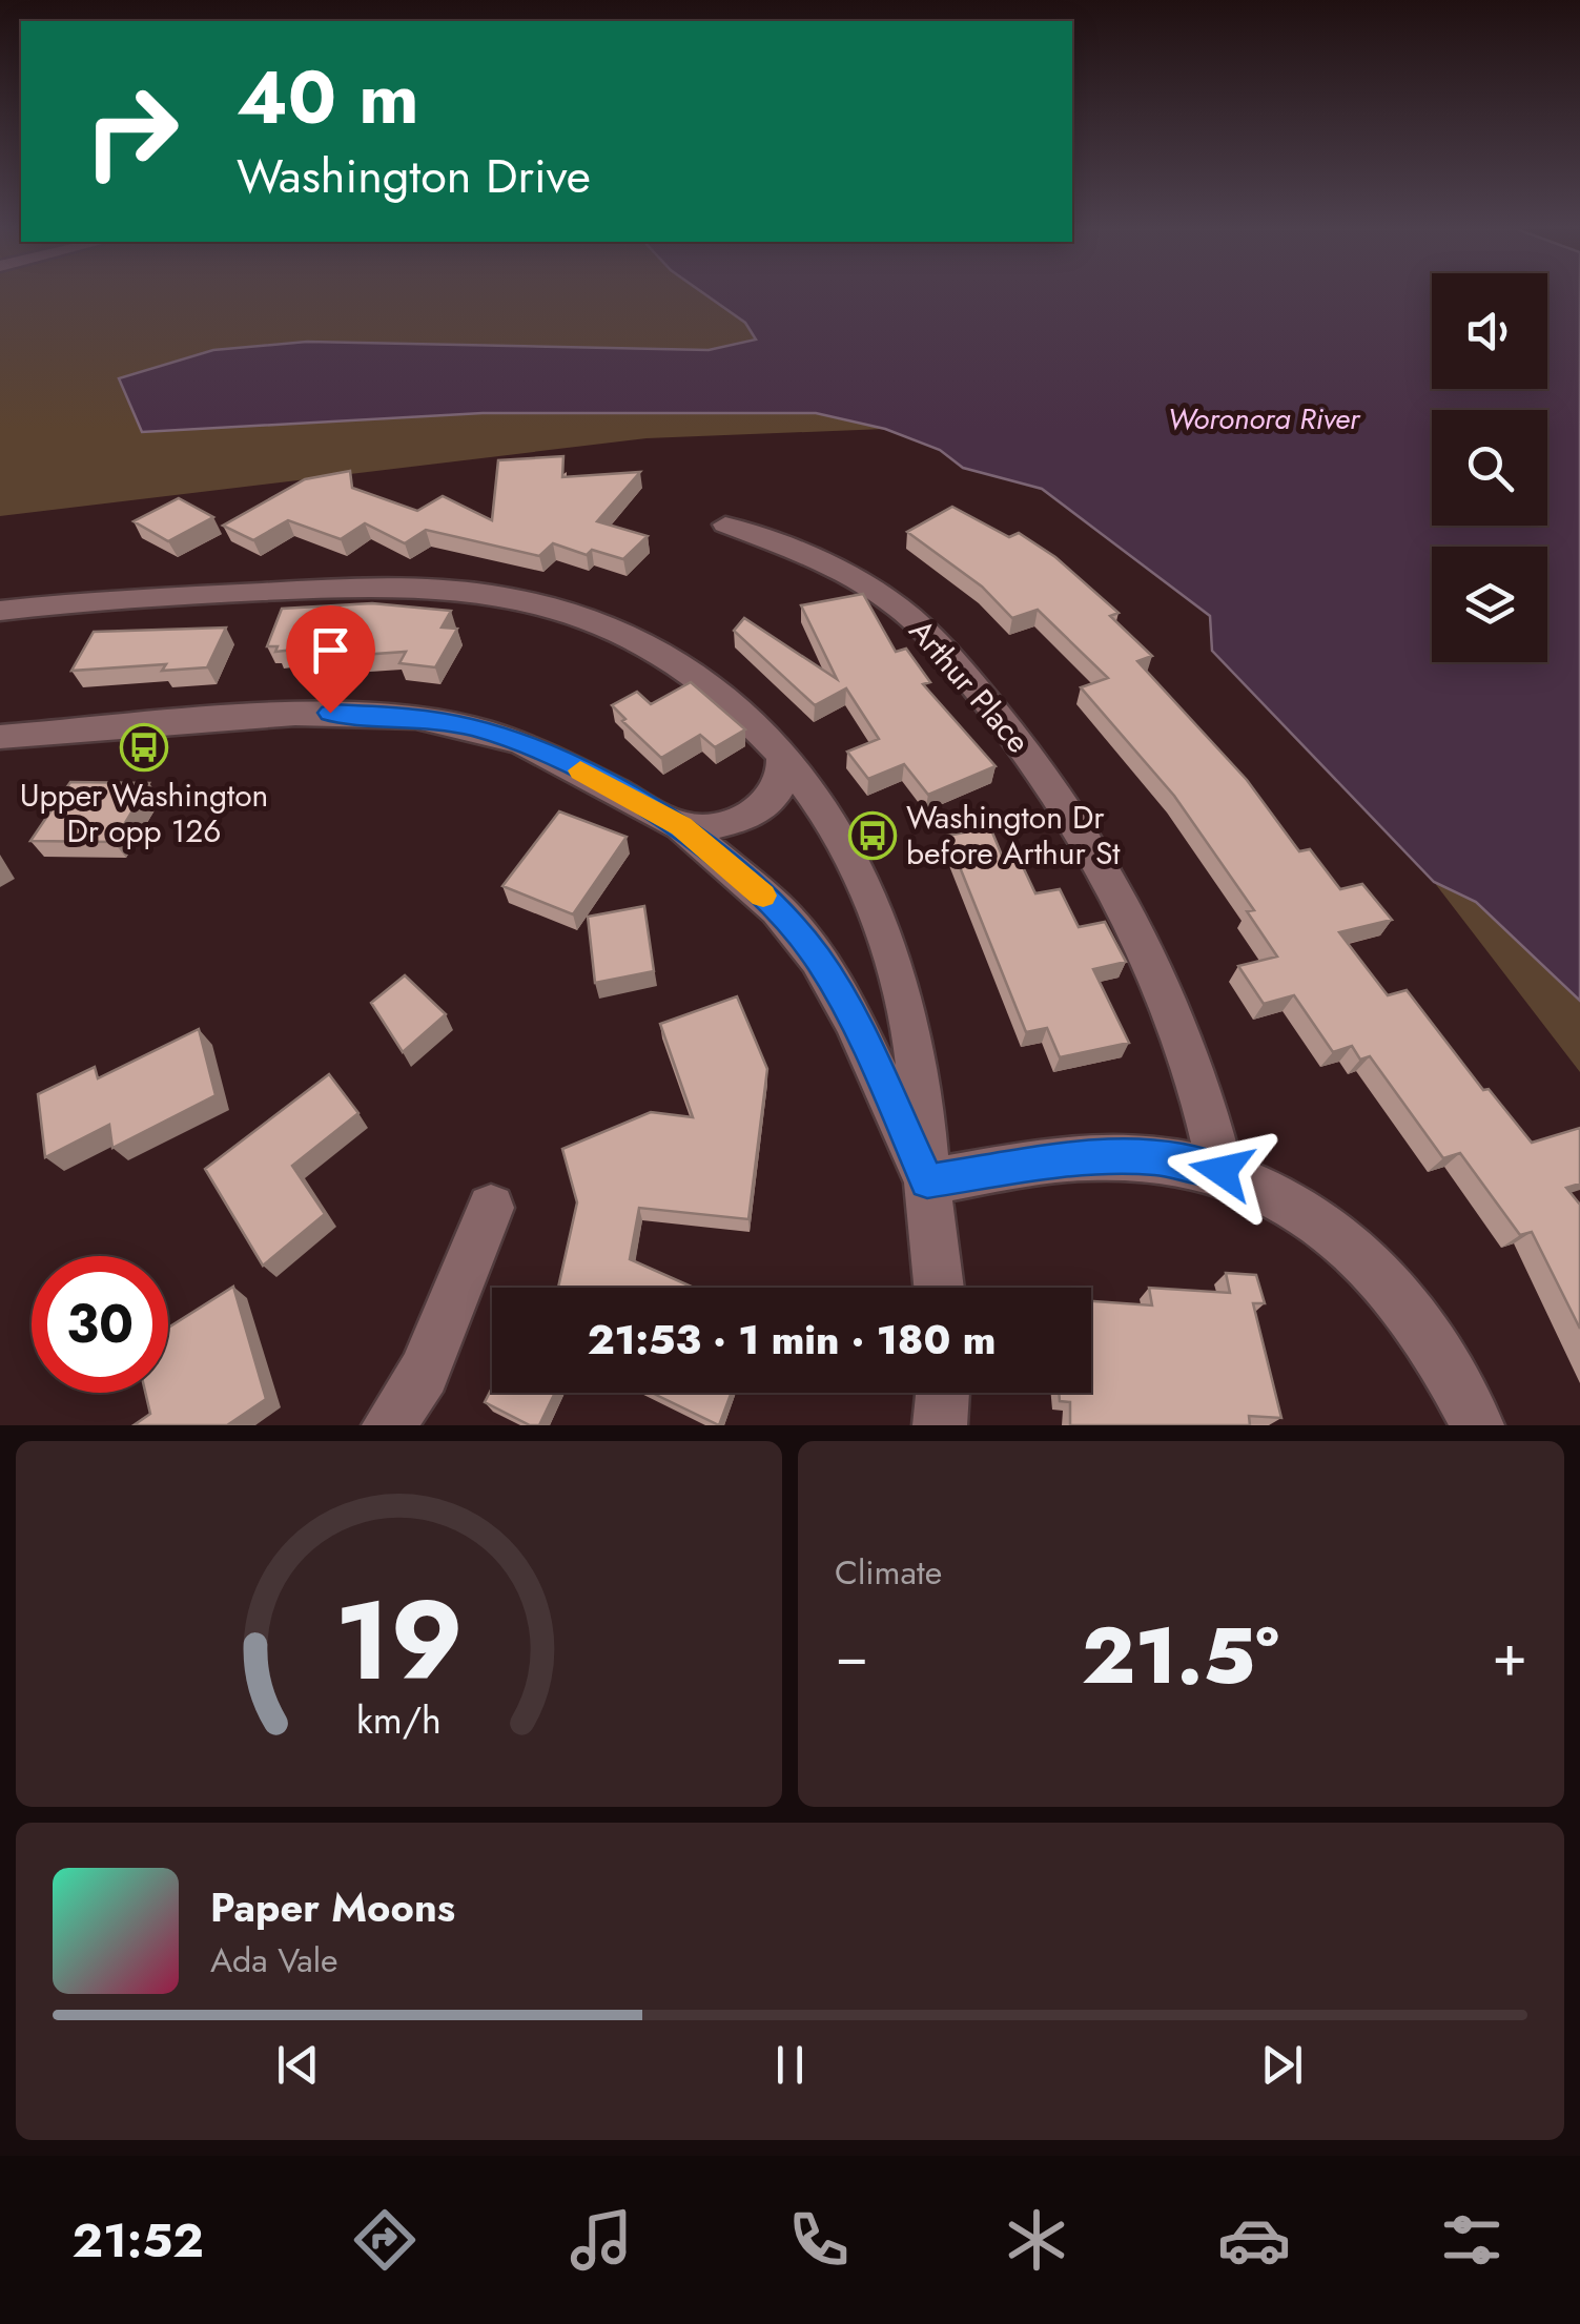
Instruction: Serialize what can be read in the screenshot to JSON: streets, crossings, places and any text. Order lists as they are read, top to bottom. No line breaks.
{"streets":{"street":["Arthur Place"]},"water":["Woronora River"],"places":{"bus stop":["Upper Washington Dr opp 126","Washington Dr before Arthur St"]},"page":{"turn":["40 m","Washington Drive"],"limit":"30","trip":"21:53 · 1 min · 180 m","tile":"Climate","heat":["−","21.5°","+"],"song":["Paper Moons","Ada Vale"],"tabs":"21:52","gauge":["19","km/h"]}}
